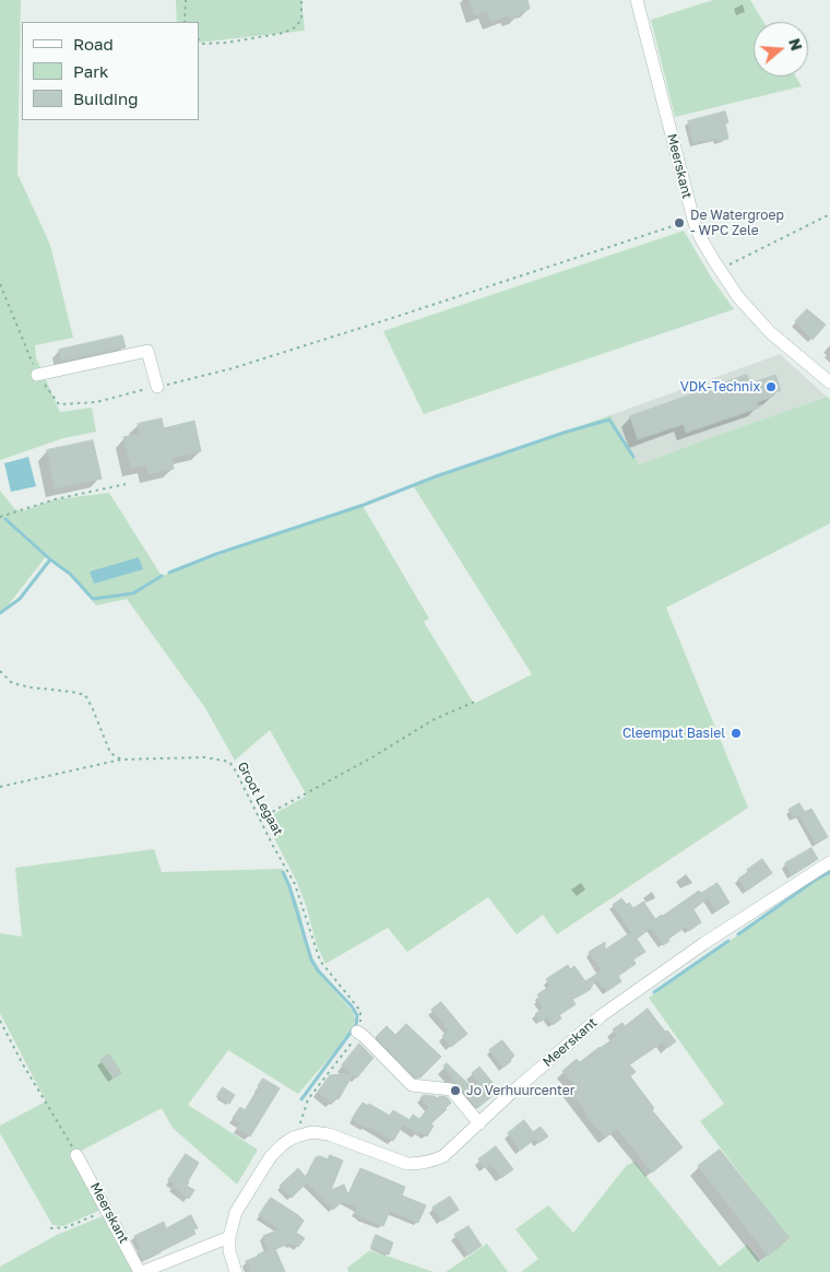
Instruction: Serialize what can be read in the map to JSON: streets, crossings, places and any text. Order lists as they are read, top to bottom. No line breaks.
{"streets":{"street":["Meerskant"],"path":["Groot Legaat"]},"places":["De Watergroep - WPC Zele","VDK-Technix","Cleemput Basiel","Jo Verhuurcenter"],"legend":["Road","Park","Building"],"north":"right"}
